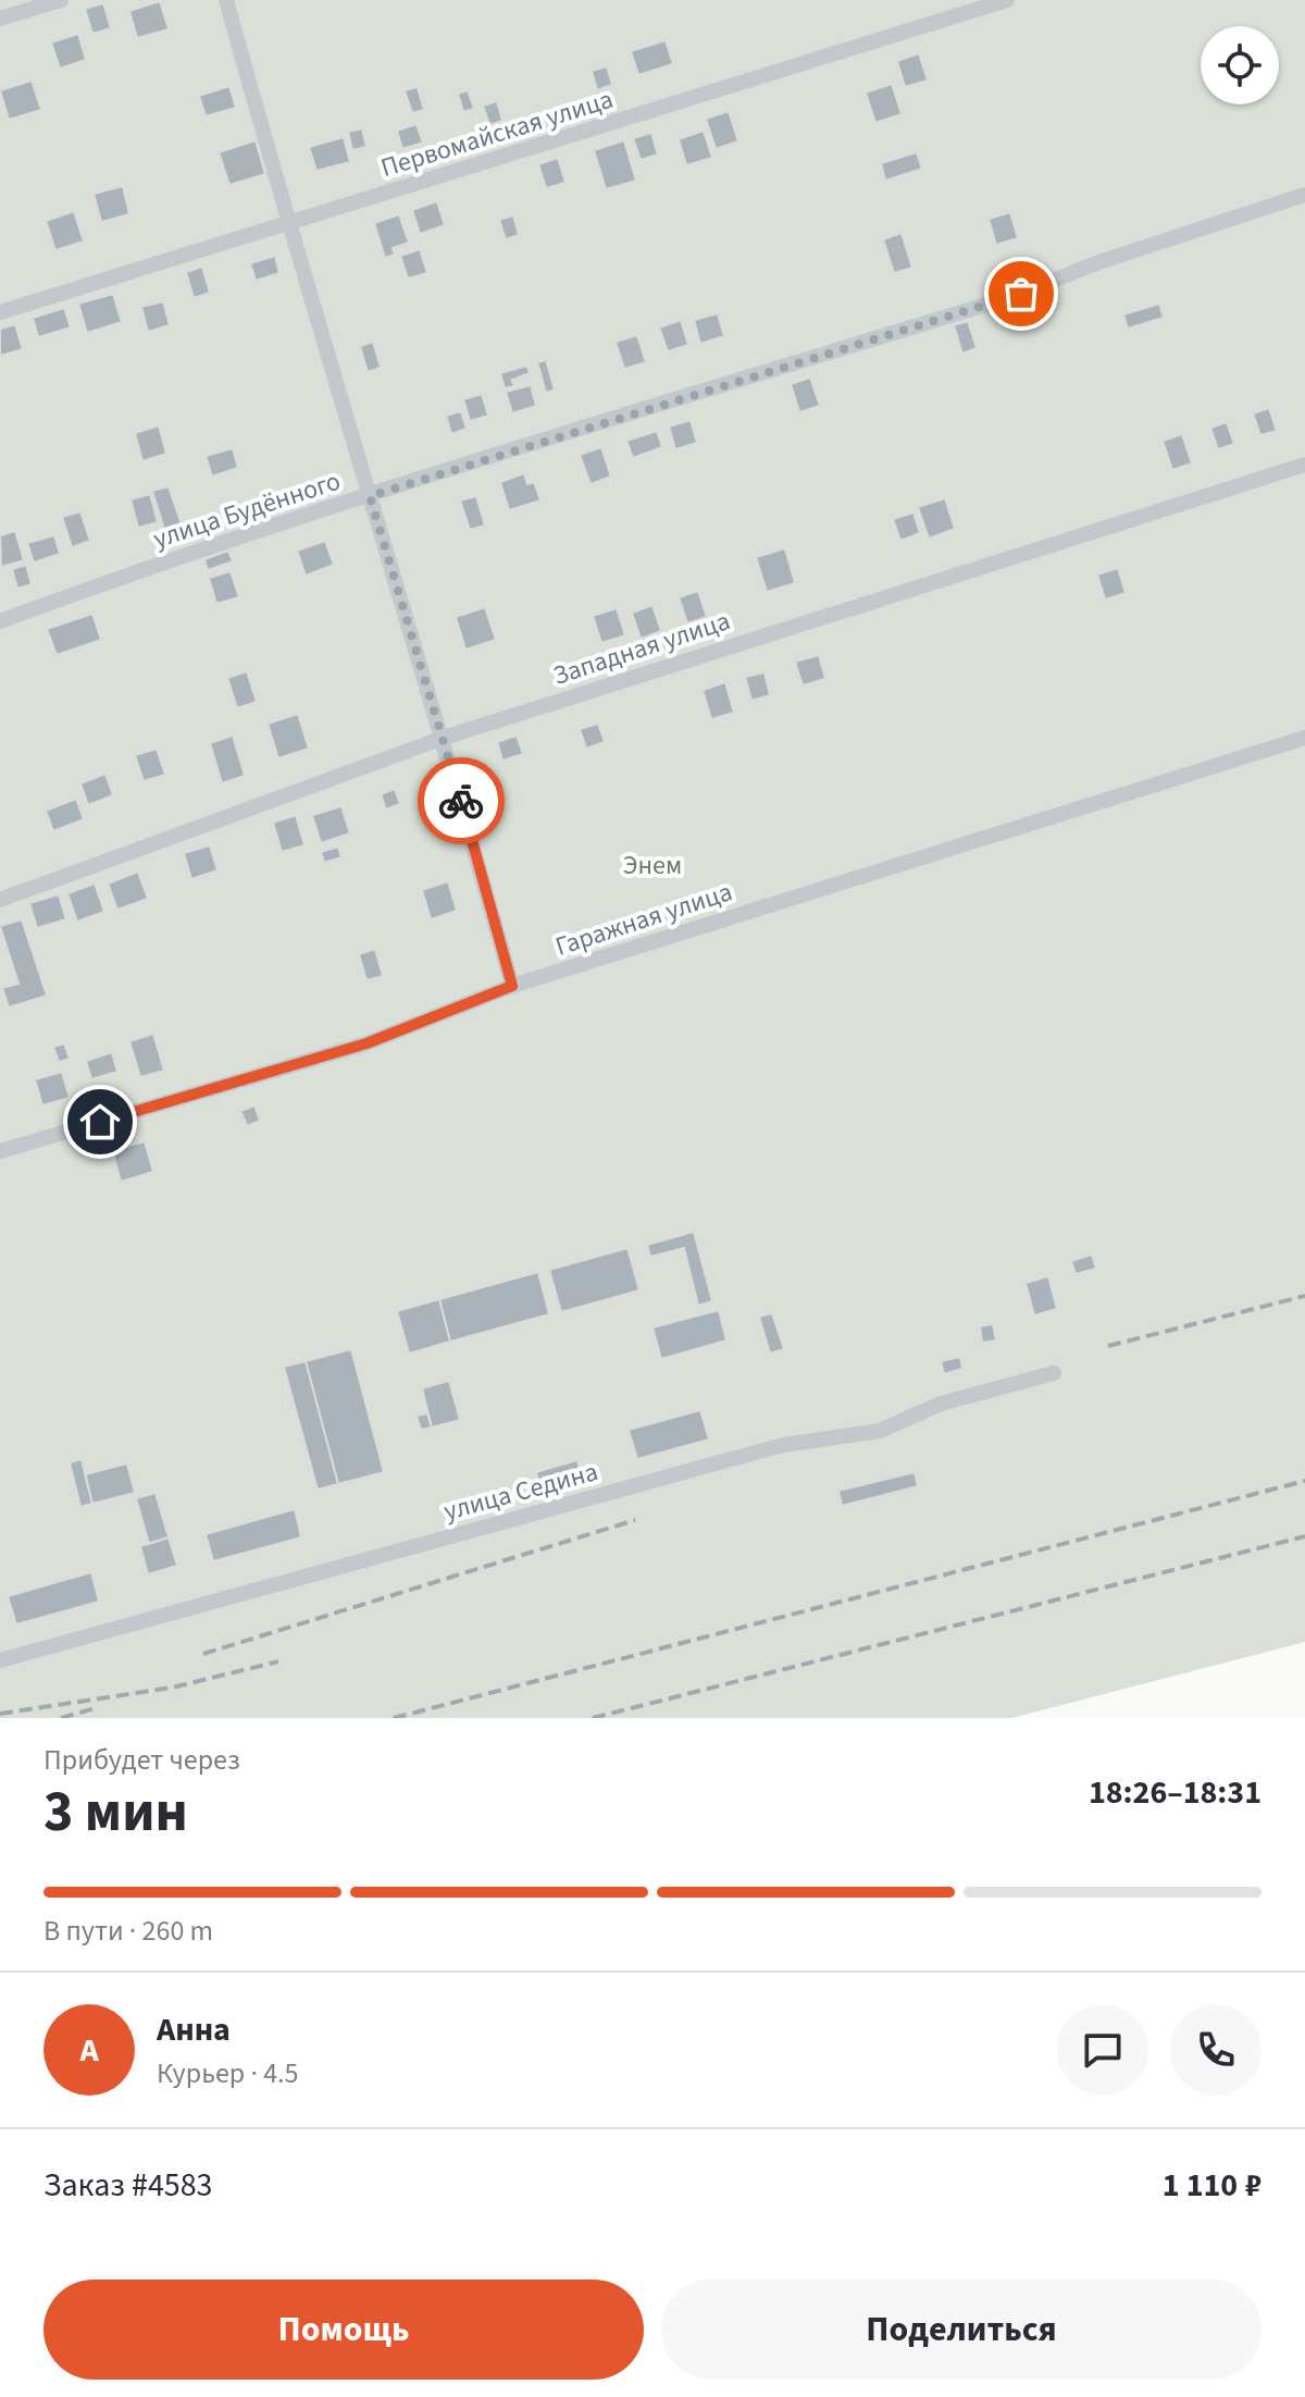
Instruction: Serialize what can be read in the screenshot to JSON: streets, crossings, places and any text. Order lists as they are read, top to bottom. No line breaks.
{"streets":{"street":["Первомайская улица","улица Будённого","Западная улица","Гаражная улица","улица Седина"]},"parks":["Энем"],"page":{"heading":["3 мин","Прибудет через","18:26–18:31"],"panel":["Анна","Курьер · 4.5","Заказ #4583","1 110 ₽"],"bar":"В пути · 260 m","round":"А","buttons":["Помощь","Поделиться"]}}
